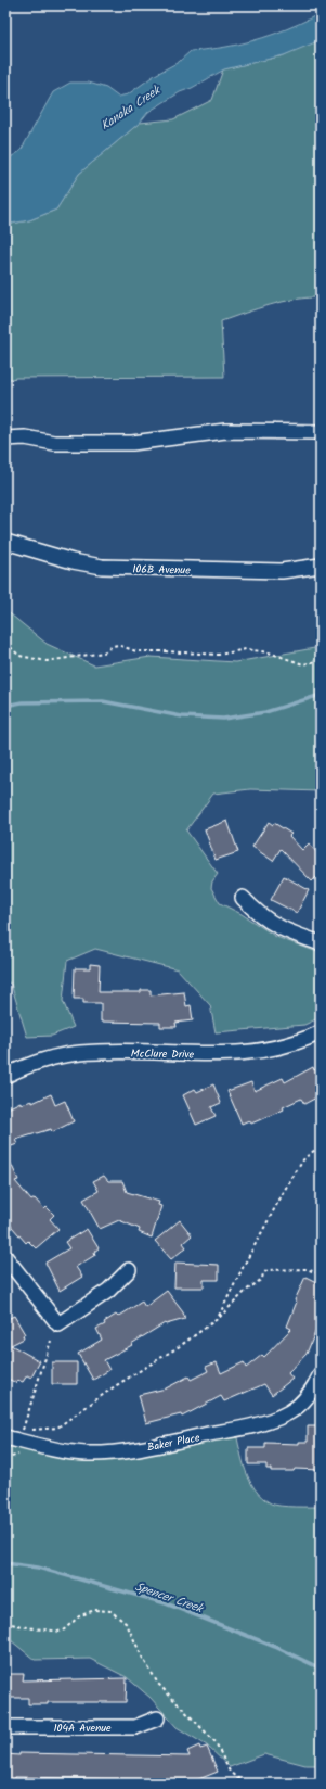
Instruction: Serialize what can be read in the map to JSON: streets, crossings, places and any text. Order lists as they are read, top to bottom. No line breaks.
{"streets":{"street":["106B Avenue","McClure Drive","Baker Place","104A Avenue"]},"water":["Kanaka Creek","Spencer Creek"]}
